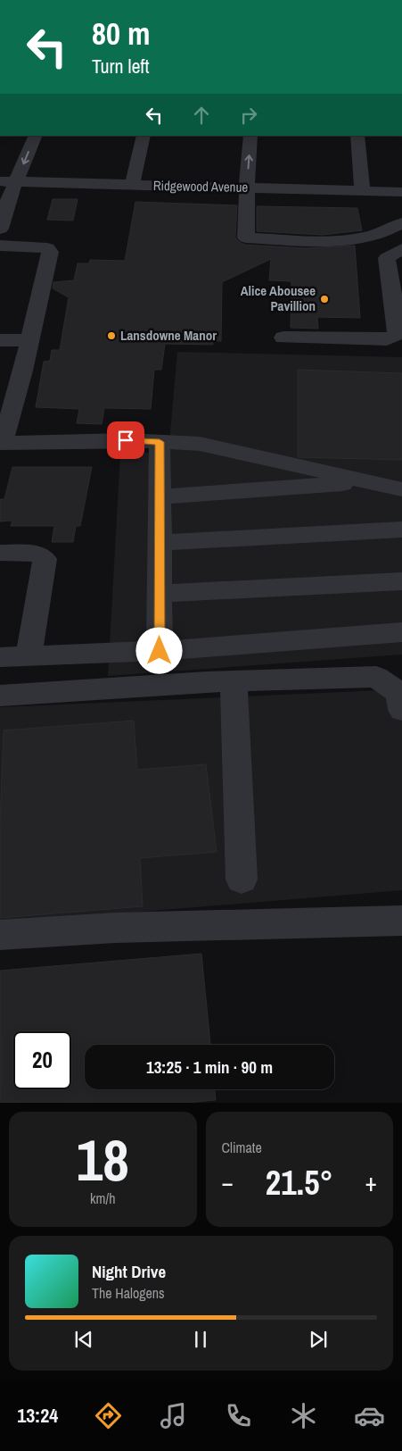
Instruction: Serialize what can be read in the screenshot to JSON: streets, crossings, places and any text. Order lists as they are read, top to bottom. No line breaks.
{"streets":{"street":["Ridgewood Avenue"]},"places":["Alice Abousee Pavillion","Lansdowne Manor"],"page":{"turn":["80 m","Turn left"],"limit":"20","trip":"13:25 · 1 min · 90 m","tile":[["18","km/h"],"Climate"],"heat":["−","21.5°","+"],"song":["Night Drive","The Halogens"],"tabs":"13:24"}}
